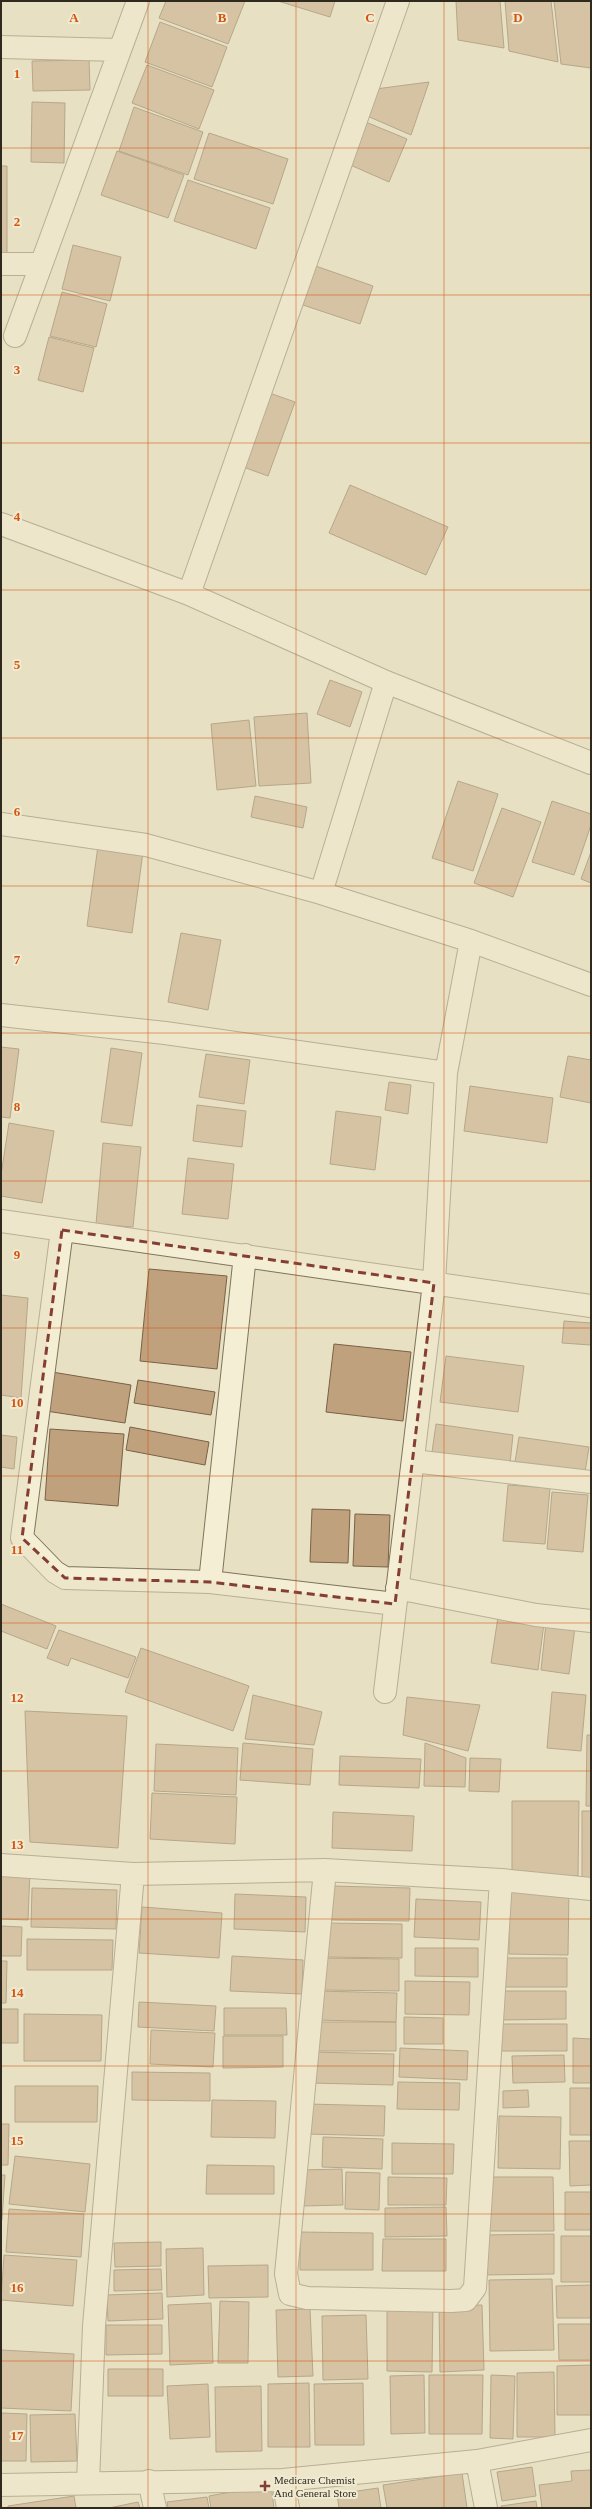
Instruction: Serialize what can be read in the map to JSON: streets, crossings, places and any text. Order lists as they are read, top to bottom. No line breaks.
{"places":{"health":["Medicare Chemist And General Store"]},"grid":{"columns":["A","B","C","D"],"rows":["1","2","3","4","5","6","7","8","9","10","11","12","13","14","15","16","17"]}}
